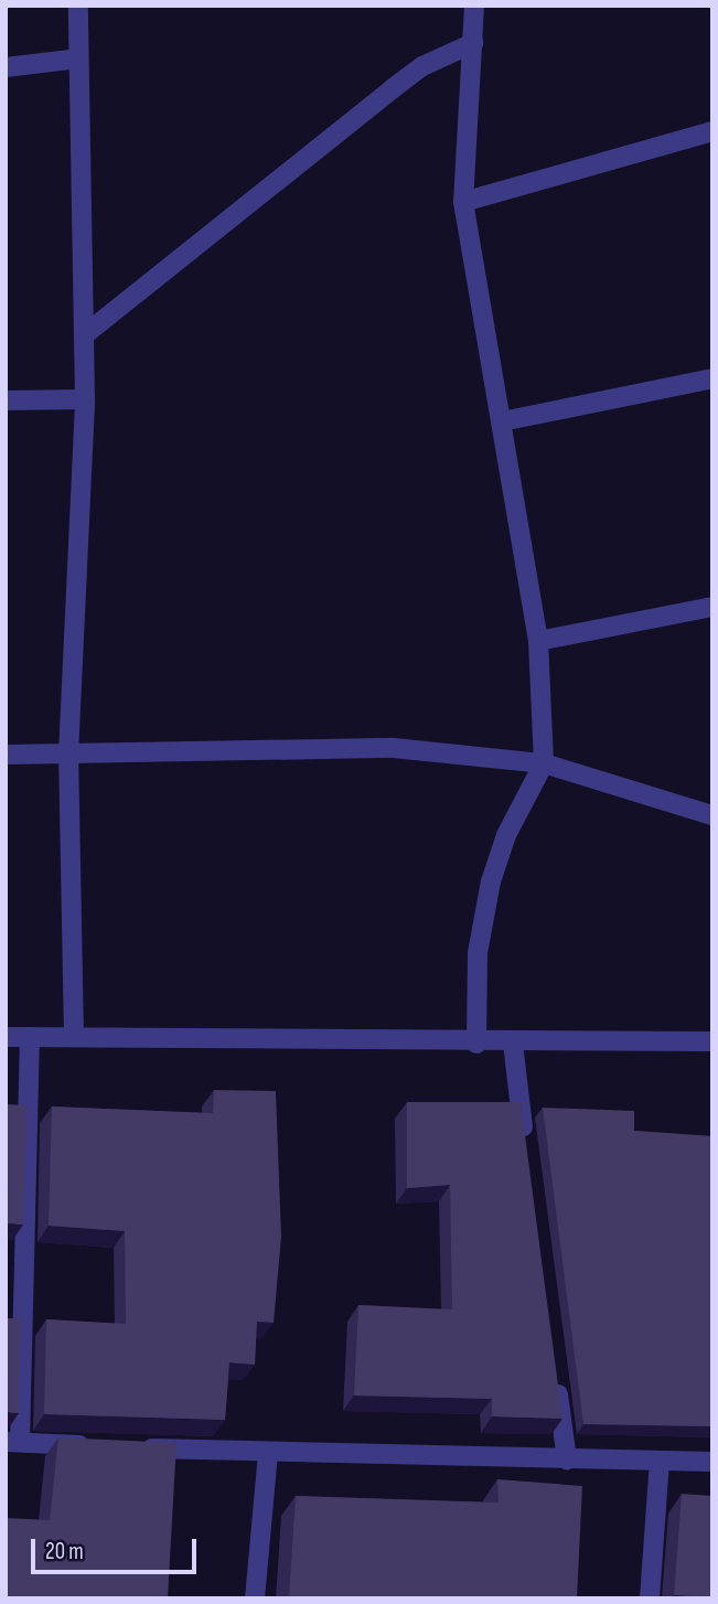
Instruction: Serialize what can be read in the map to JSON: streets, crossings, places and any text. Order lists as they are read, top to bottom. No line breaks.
{"scale_bar":"20 m"}
